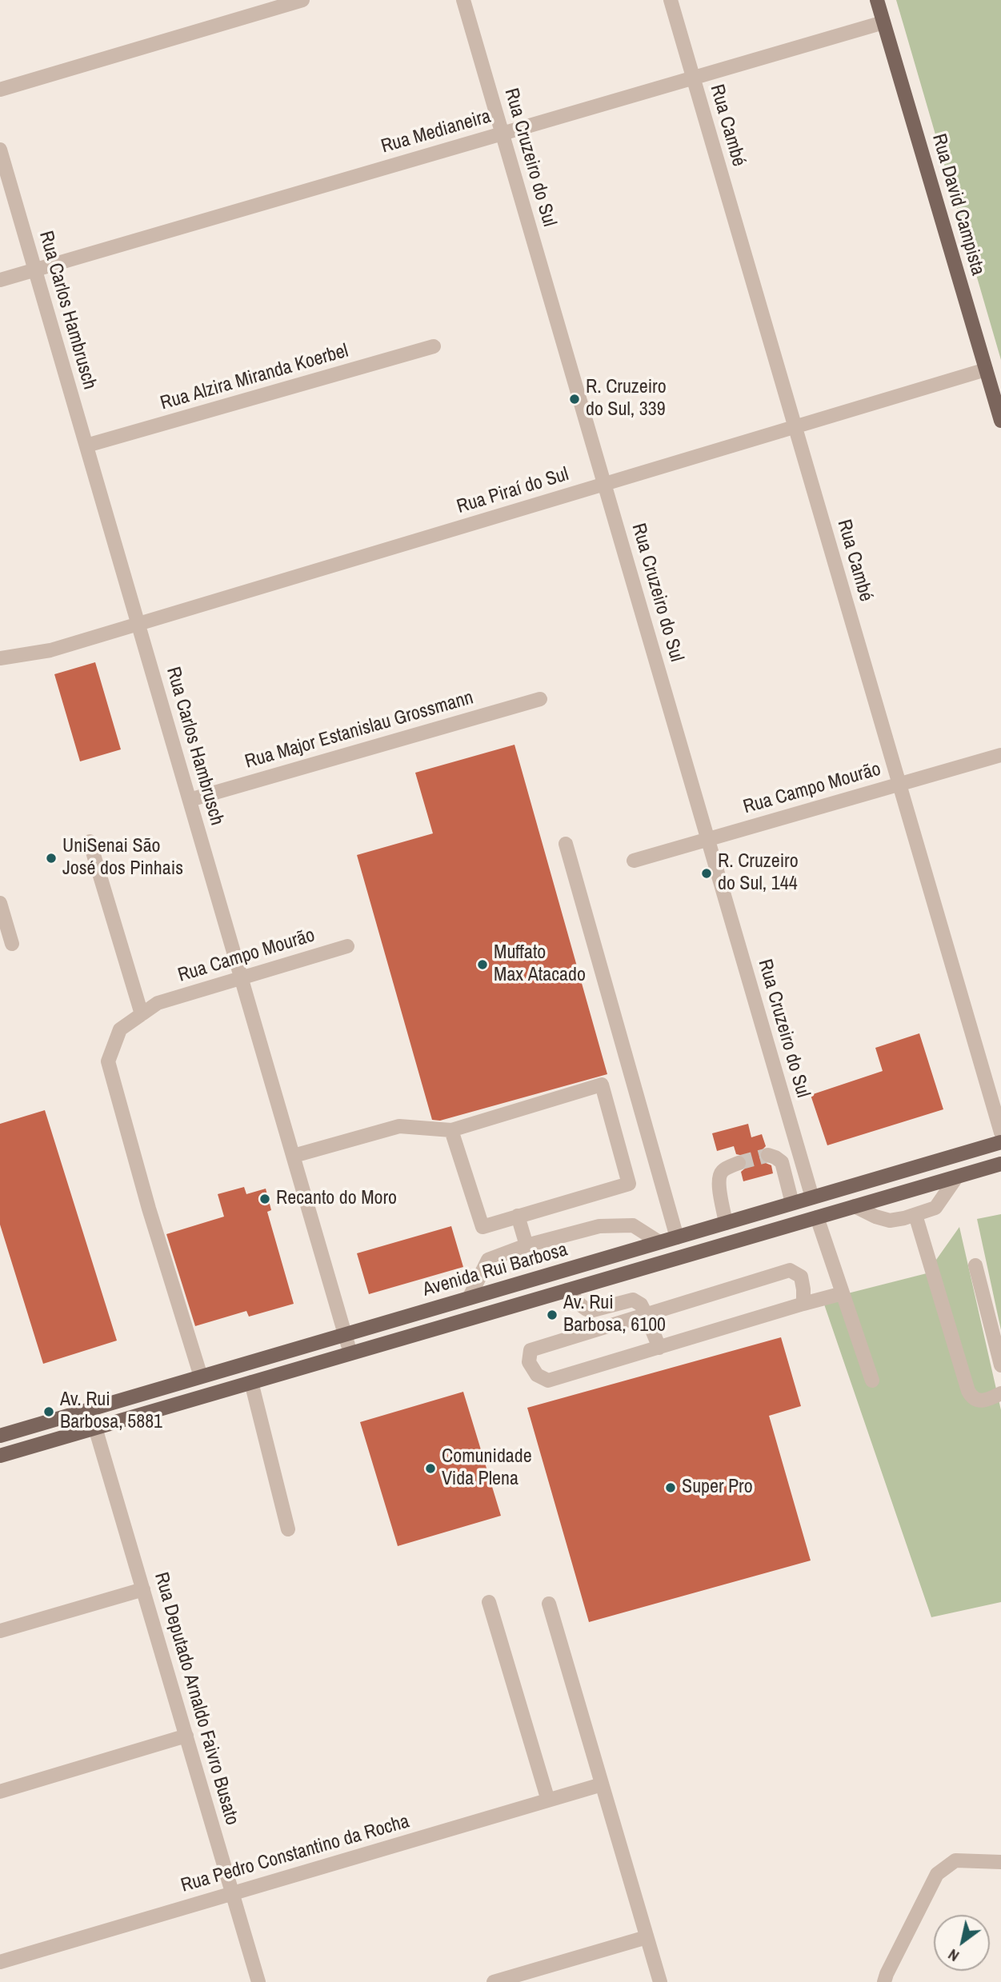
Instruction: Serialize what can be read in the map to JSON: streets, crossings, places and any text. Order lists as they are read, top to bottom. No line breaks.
{"streets":{"main road":["Rua David Campista","Avenida Rui Barbosa"],"street":["Rua Cambé","Rua Medianeira","Rua Cruzeiro do Sul","Rua Carlos Hambrusch","Rua Alzira Miranda Koerbel","Rua Piraí do Sul","Rua Major Estanislau Grossmann","Rua Campo Mourão","Rua Deputado Arnaldo Faivro Busato","Rua Pedro Constantino da Rocha"]},"crossings":[["Rua Cambé","Rua Medianeira"],["Rua Cambé","Rua Piraí do Sul"],["Rua Cambé","Rua Campo Mourão"],["Rua Medianeira","Rua Cruzeiro do Sul"],["Rua Medianeira","Rua David Campista"],["Rua Medianeira","Rua Carlos Hambrusch"],["Rua Cruzeiro do Sul","Rua Piraí do Sul"],["Rua Cruzeiro do Sul","Rua Campo Mourão"],["Rua Cruzeiro do Sul","Avenida Rui Barbosa"],["Rua David Campista","Rua Piraí do Sul"],["Rua Carlos Hambrusch","Rua Alzira Miranda Koerbel"],["Rua Carlos Hambrusch","Rua Piraí do Sul"],["Rua Carlos Hambrusch","Rua Major Estanislau Grossmann"],["Rua Carlos Hambrusch","Rua Campo Mourão"],["Rua Carlos Hambrusch","Avenida Rui Barbosa"],["Rua Campo Mourão","Avenida Rui Barbosa"],["Avenida Rui Barbosa","Rua Deputado Arnaldo Faivro Busato"],["Rua Deputado Arnaldo Faivro Busato","Rua Pedro Constantino da Rocha"]],"places":["R. Cruzeiro do Sul, 339","UniSenai São José dos Pinhais","R. Cruzeiro do Sul, 144","Muffato Max Atacado","Recanto do Moro","Av. Rui Barbosa, 6100","Av. Rui Barbosa, 5881","Comunidade Vida Plena","Super Pro"],"north":"bottom left"}
